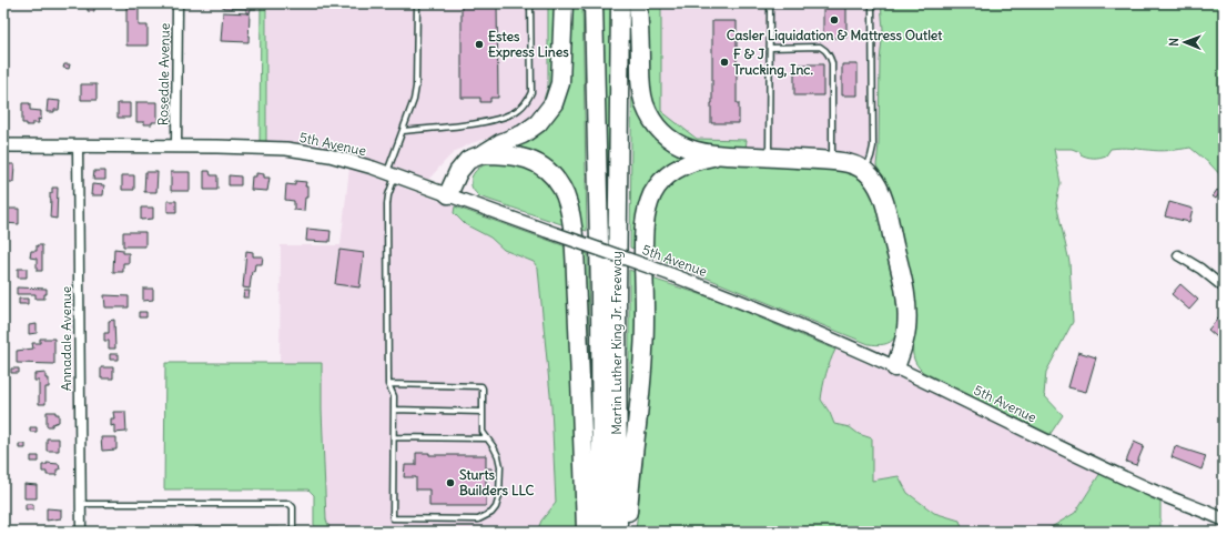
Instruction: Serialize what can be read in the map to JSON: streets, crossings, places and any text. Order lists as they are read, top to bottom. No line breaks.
{"streets":{"highway":["Martin Luther King Jr. Freeway"],"street":["Rosedale Avenue","5th Avenue","Annadale Avenue"]},"crossings":[["Rosedale Avenue","5th Avenue"],["5th Avenue","Annadale Avenue"]],"places":["Casler Liquidation & Mattress Outlet","Estes Express Lines","F & J Trucking, Inc.","Sturts Builders LLC"],"north":"left"}
